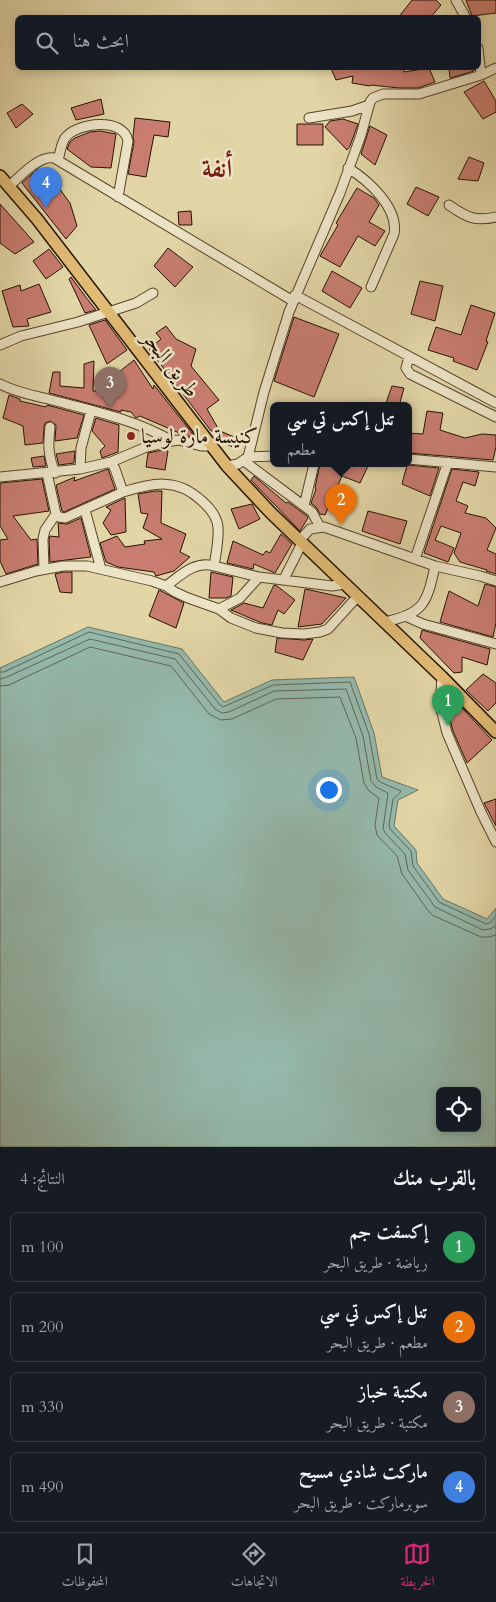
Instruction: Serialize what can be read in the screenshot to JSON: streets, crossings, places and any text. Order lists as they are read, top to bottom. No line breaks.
{"streets":{"main road":["طريق البحر"]},"districts":["أنفة"],"places":["كنيسة مارة لوسيا"],"page":{"search":"ابحث هنا","pins":["4","3","2","1"],"popup":["تنل إكس تي سي","مطعم"],"heading":["بالقرب منك","النتائج: 4"],"list":[{"mark":"1","name":"إكسفت جم","note":"رياضة · طريق البحر","value":"100 m"},{"mark":"2","name":"تنل إكس تي سي","note":"مطعم · طريق البحر","value":"200 m"},{"mark":"3","name":"مكتبة خباز","note":"مكتبة · طريق البحر","value":"330 m"},{"mark":"4","name":"ماركت شادي مسيح","note":"سوبرماركت · طريق البحر","value":"490 m"}],"nav":["الخريطة","الاتجاهات","المحفوظات"]}}
